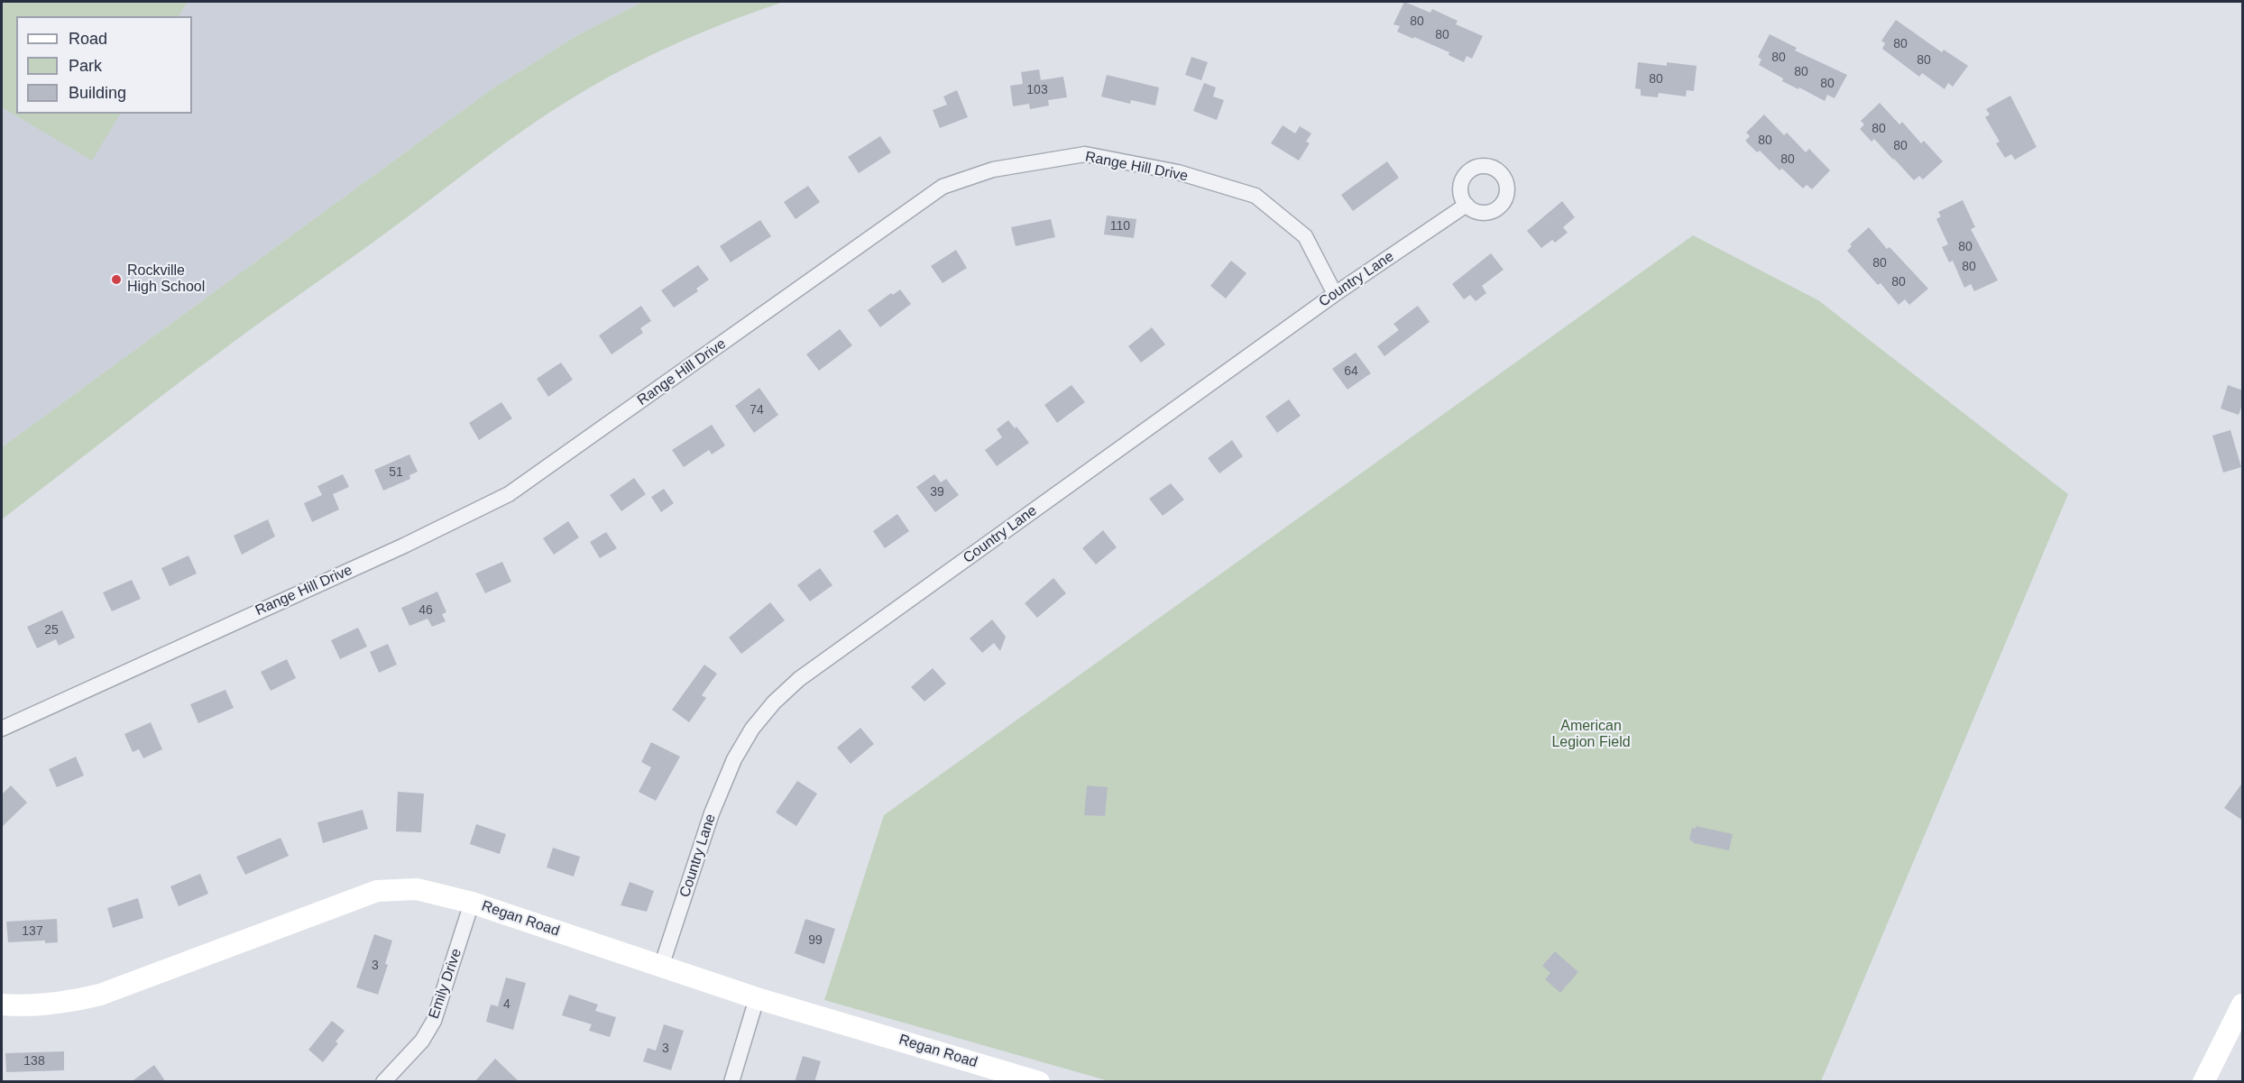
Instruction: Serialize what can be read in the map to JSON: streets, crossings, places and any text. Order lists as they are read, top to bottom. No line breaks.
{"streets":{"street":["Range Hill Drive","Country Lane","Regan Road","Emily Drive"]},"crossings":[["Range Hill Drive","Country Lane"],["Country Lane","Regan Road"],["Regan Road","Emily Drive"]],"parks":["American Legion Field"],"places":["Rockville High School"],"house_numbers":["80","80","80","80","80","80","80","80","103","80","80","80","80","110","80","80","80","80","64","74","51","39","46","25","137","99","3","4","3","138"],"legend":["Road","Park","Building"]}
